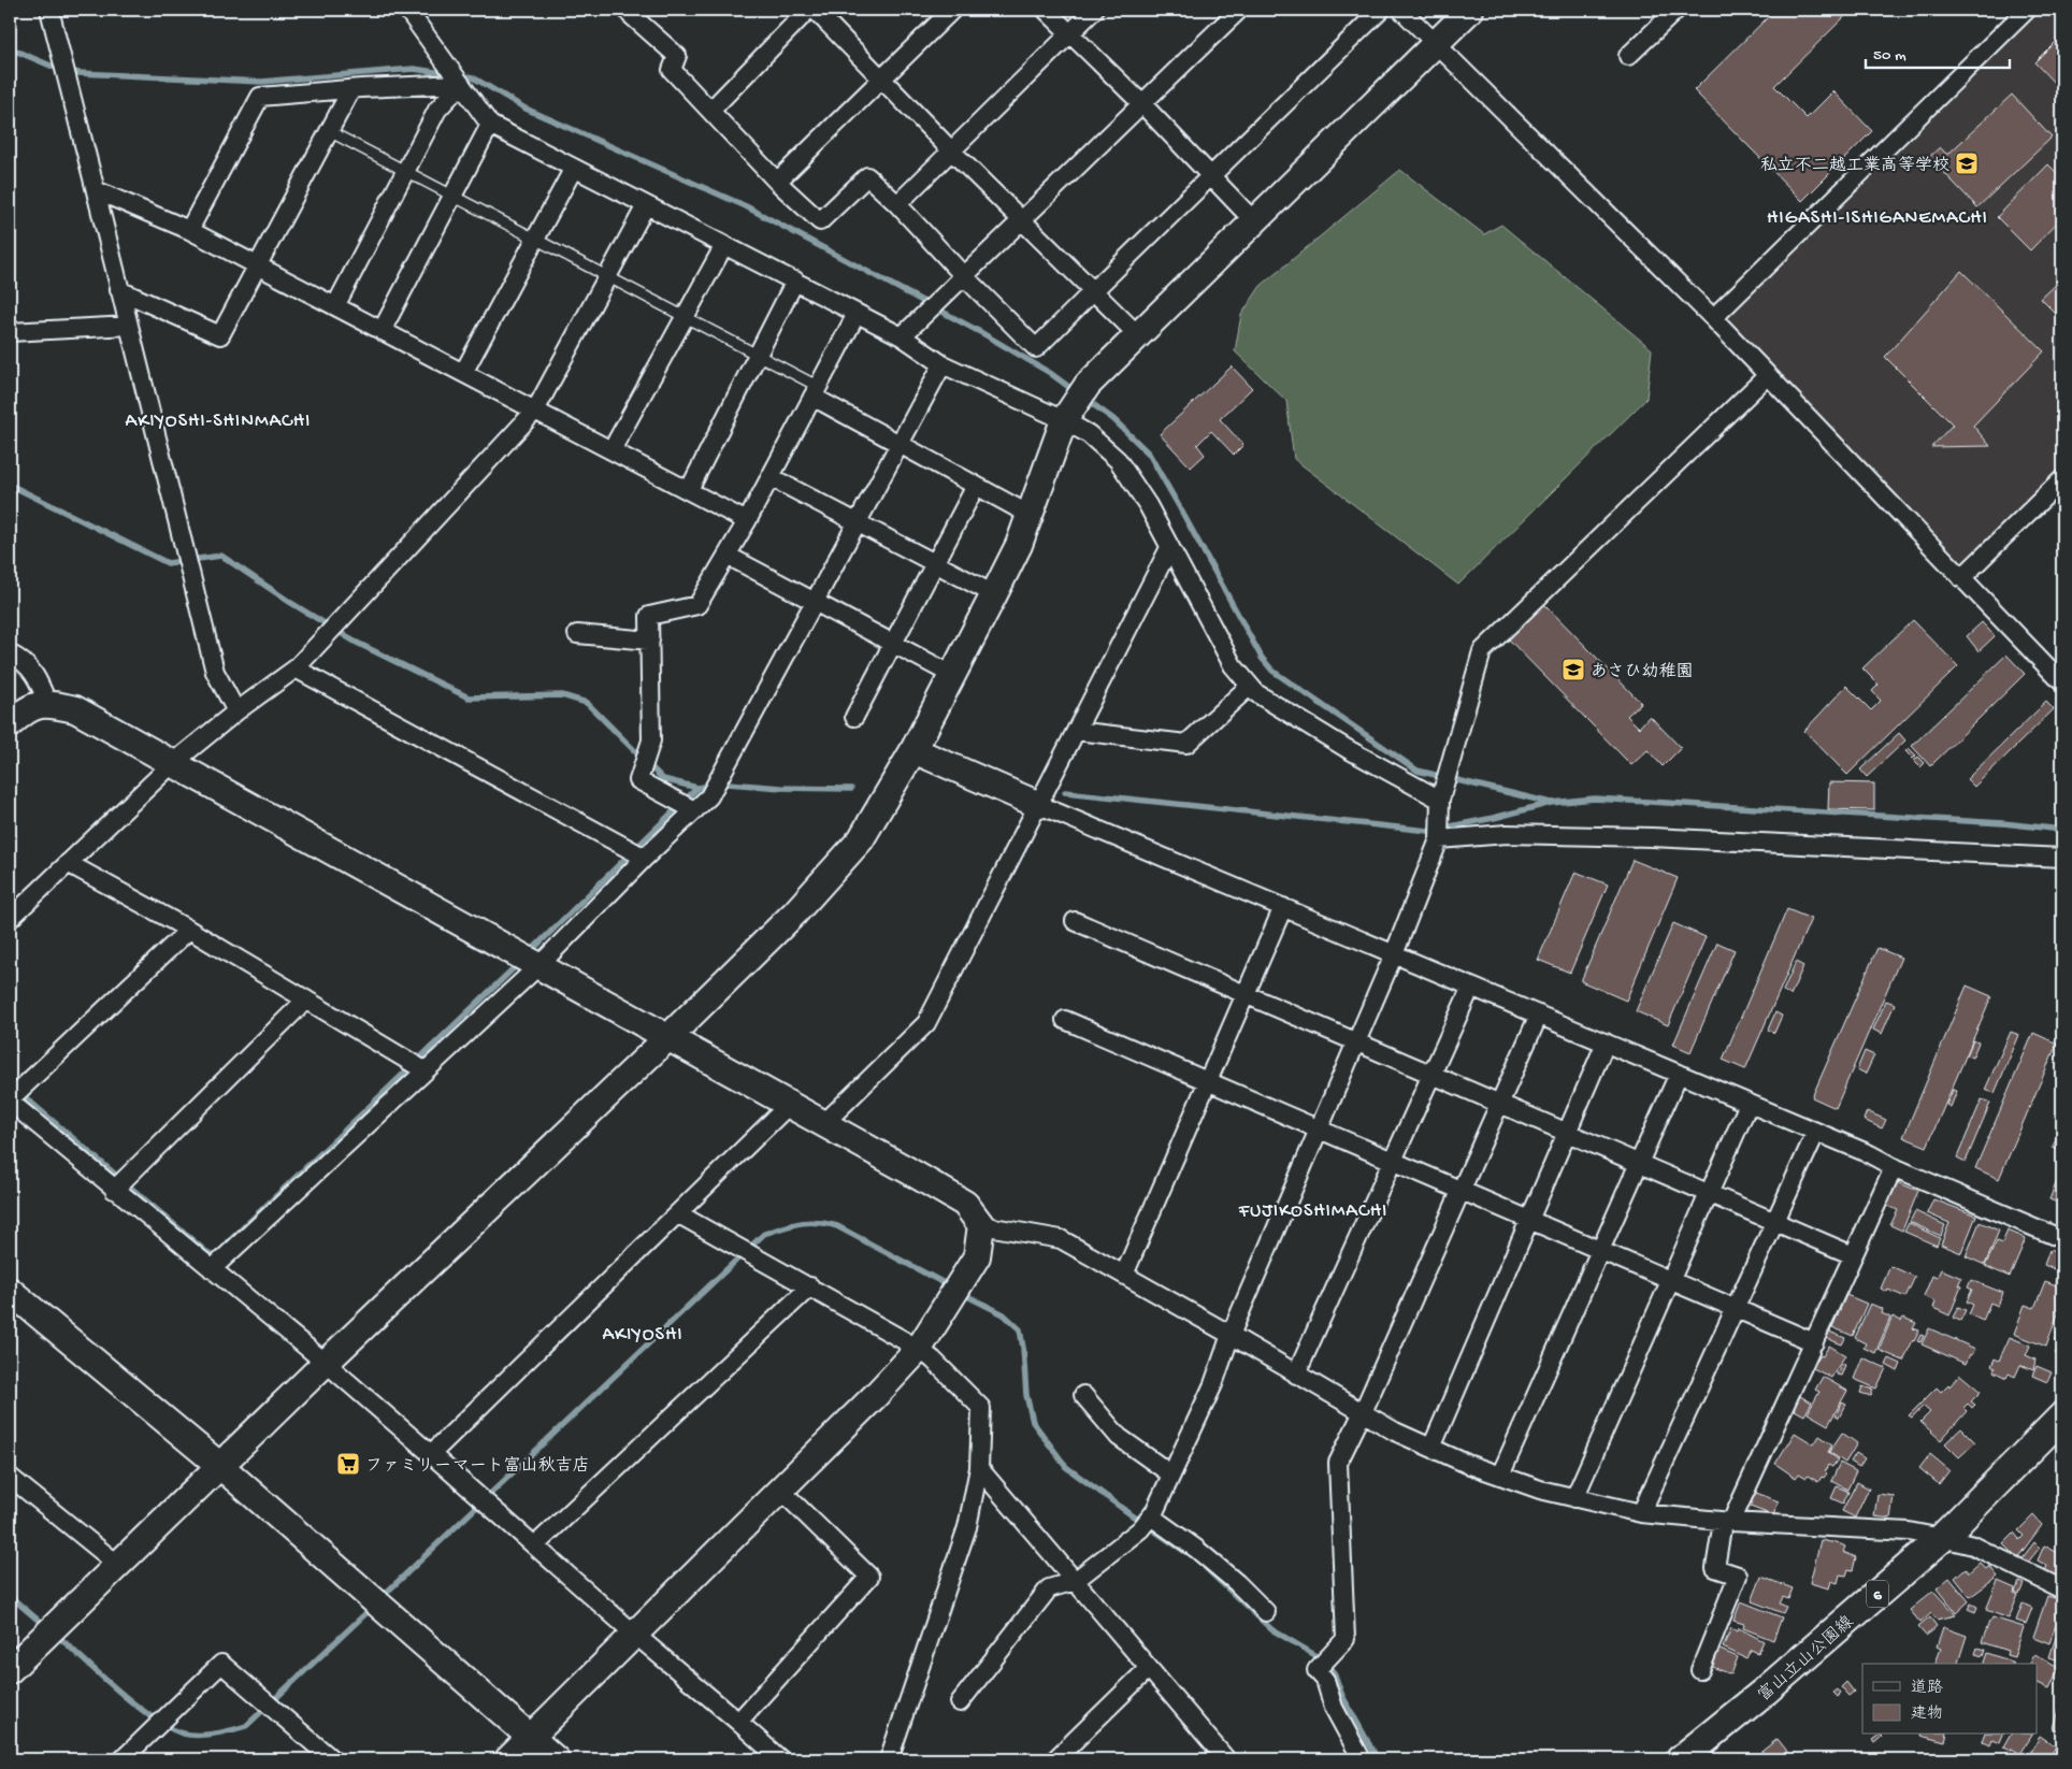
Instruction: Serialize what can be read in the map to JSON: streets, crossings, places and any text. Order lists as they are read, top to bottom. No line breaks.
{"streets":{"main road":["6","富山立山公園線"]},"districts":["HIGASHI-ISHIGANEMACHI","AKIYOSHI-SHINMACHI","FUJIKOSHIMACHI","AKIYOSHI"],"places":{"school or university":["私立不二越工業高等学校","あさひ幼稚園"],"supermarket":["ファミリーマート富山秋吉店"]},"legend":["道路","建物"],"scale_bar":"50 m"}
